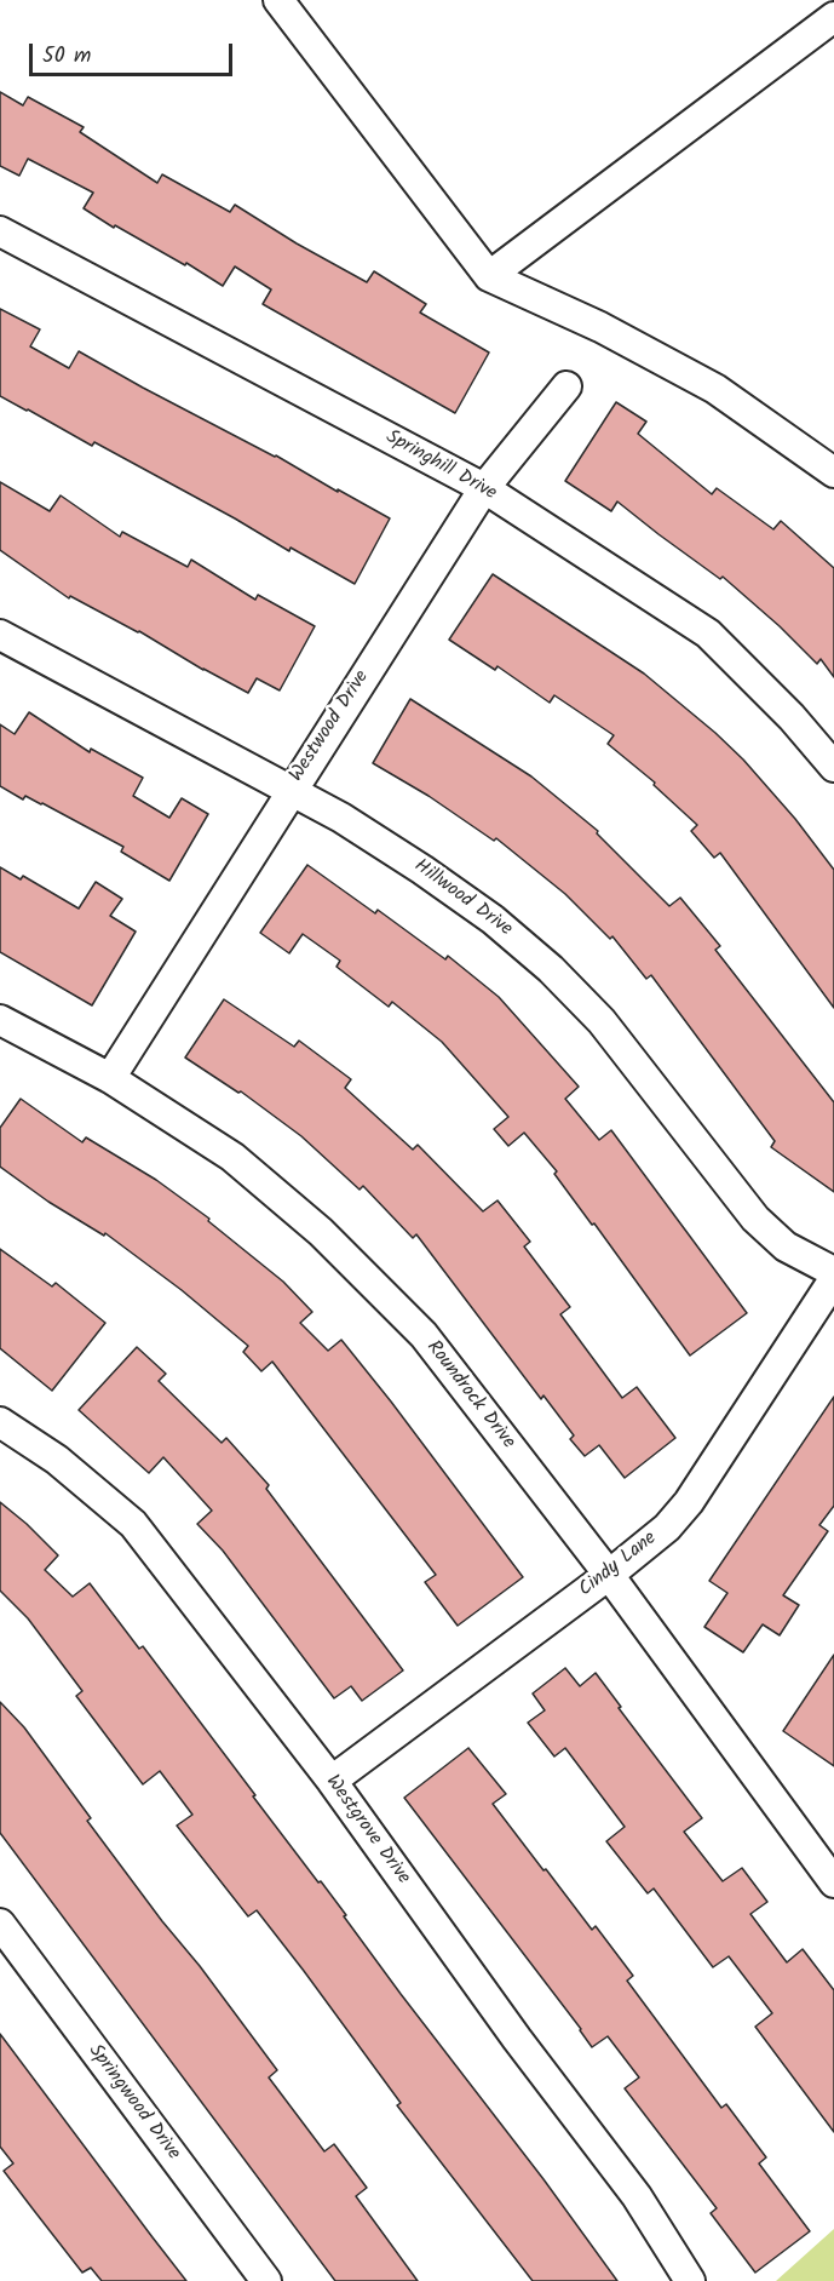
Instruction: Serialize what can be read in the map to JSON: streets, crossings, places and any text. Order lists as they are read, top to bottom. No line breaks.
{"streets":{"street":["Springhill Drive","Westwood Drive","Hillwood Drive","Roundrock Drive","Cindy Lane","Westgrove Drive","Springwood Drive"]},"crossings":[["Springhill Drive","Westwood Drive"],["Westwood Drive","Hillwood Drive"],["Westwood Drive","Roundrock Drive"],["Roundrock Drive","Cindy Lane"],["Cindy Lane","Westgrove Drive"]],"scale_bar":"50 m"}
